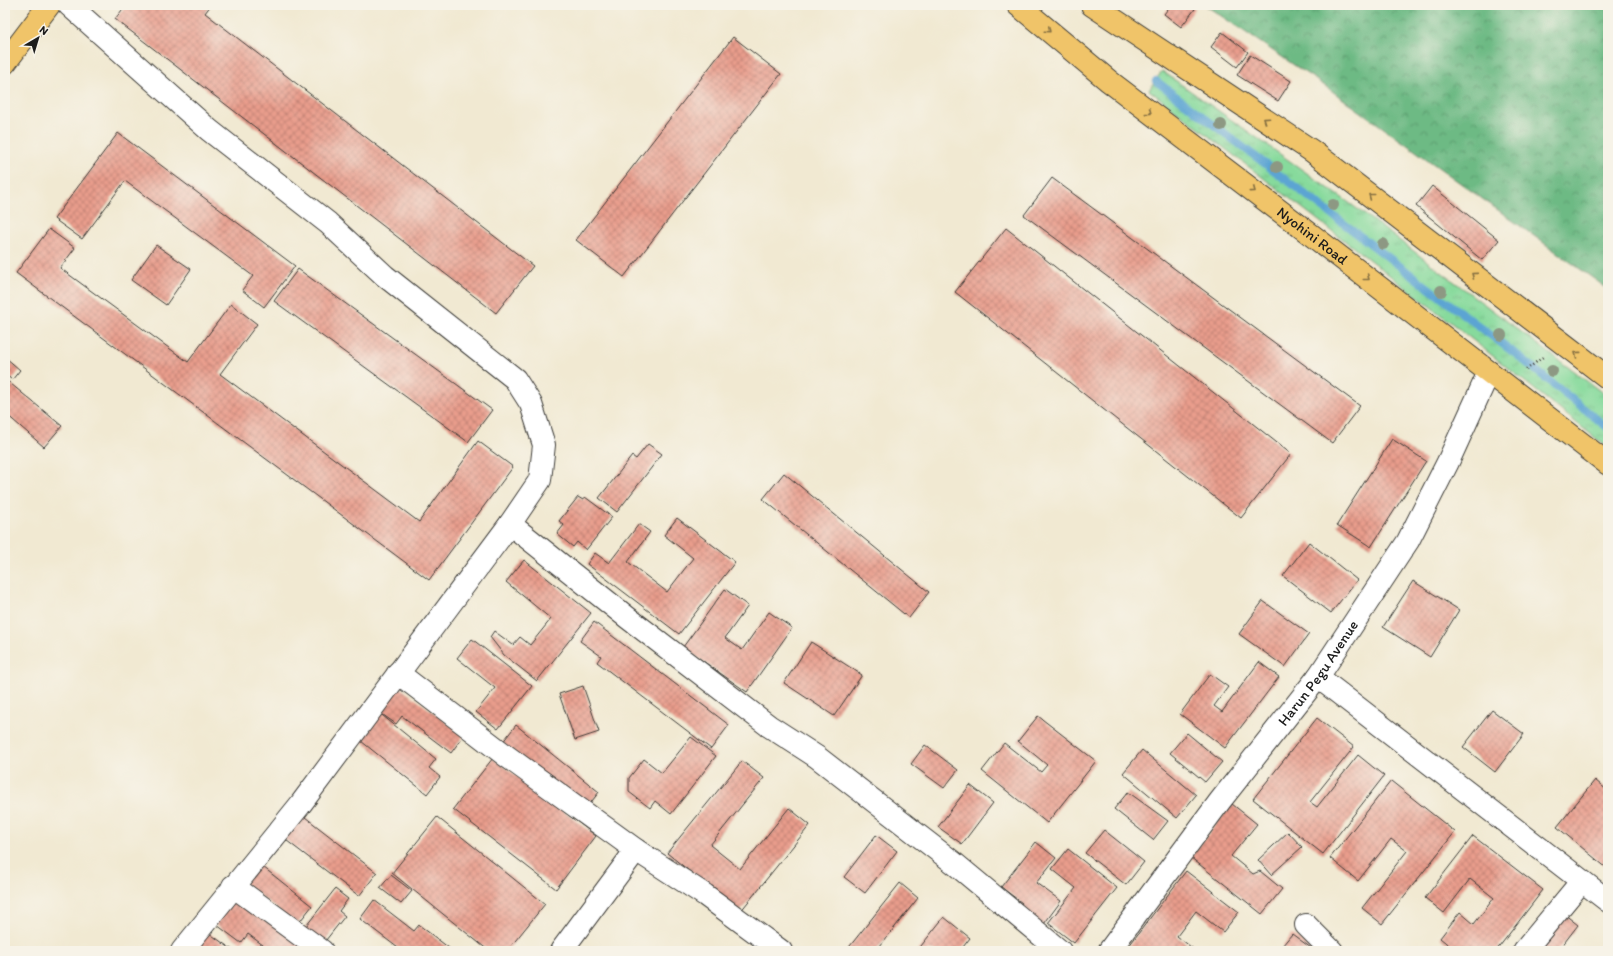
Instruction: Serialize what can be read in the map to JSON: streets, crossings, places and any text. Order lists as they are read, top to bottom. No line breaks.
{"streets":{"main road":["Nyohini Road"],"street":["Harun Pegu Avenue"]},"crossings":[["Nyohini Road","Harun Pegu Avenue"]],"north":"top right"}
